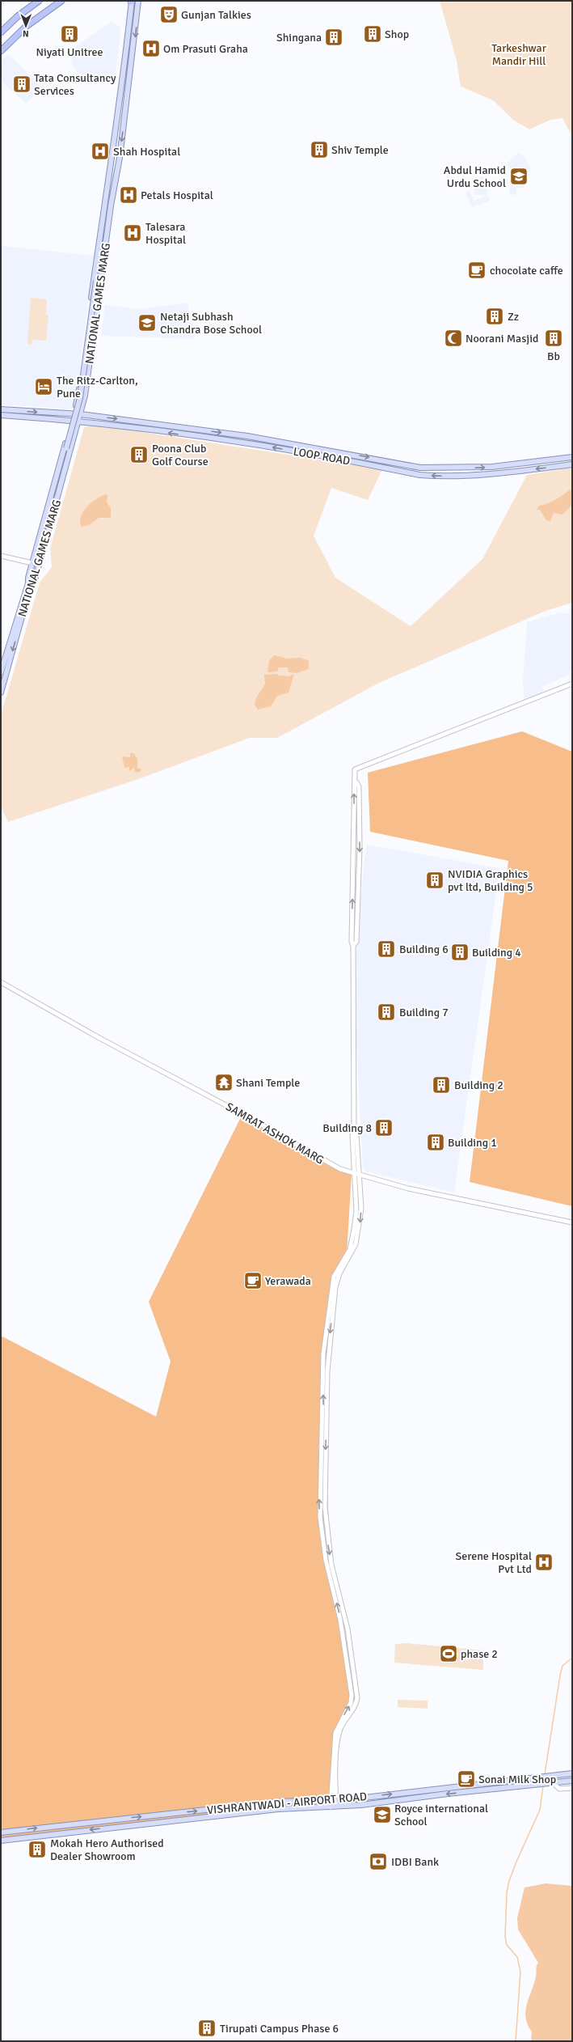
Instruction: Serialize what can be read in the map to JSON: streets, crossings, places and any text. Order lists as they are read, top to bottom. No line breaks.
{"streets":{"main road":["NATIONAL GAMES MARG","LOOP ROAD","VISHRANTWADI - AIRPORT ROAD"],"street":["SAMRAT ASHOK MARG"]},"crossings":[["NATIONAL GAMES MARG","LOOP ROAD"]],"parks":["Tarkeshwar Mandir Hill"],"places":{"theatre":["Gunjan Talkies"],"building":["Niyati Unitree","Shop","Shingana","Tata Consultancy Services","Shiv Temple","Zz","Bb","Poona Club Golf Course","NVIDIA Graphics pvt ltd, Building 5","Building 6","Building 4","Building 7","Building 2","Building 8","Building 1","Mokah Hero Authorised Dealer Showroom","Tirupati Campus Phase 6"],"hospital":["Om Prasuti Graha","Shah Hospital","Petals Hospital","Talesara Hospital","Serene Hospital Pvt Ltd"],"school or university":["Abdul Hamid Urdu School","Netaji Subhash Chandra Bose School","Royce international School"],"cafe":["chocolate caffe","Yerawada","Sonai Milk Shop"],"mosque":["Noorani Masjid"],"hotel":["The Ritz-Carlton, Pune"],"temple":["Shani Temple"],"sports":["phase 2"],"bank":["IDBI Bank"]},"north":"bottom"}
